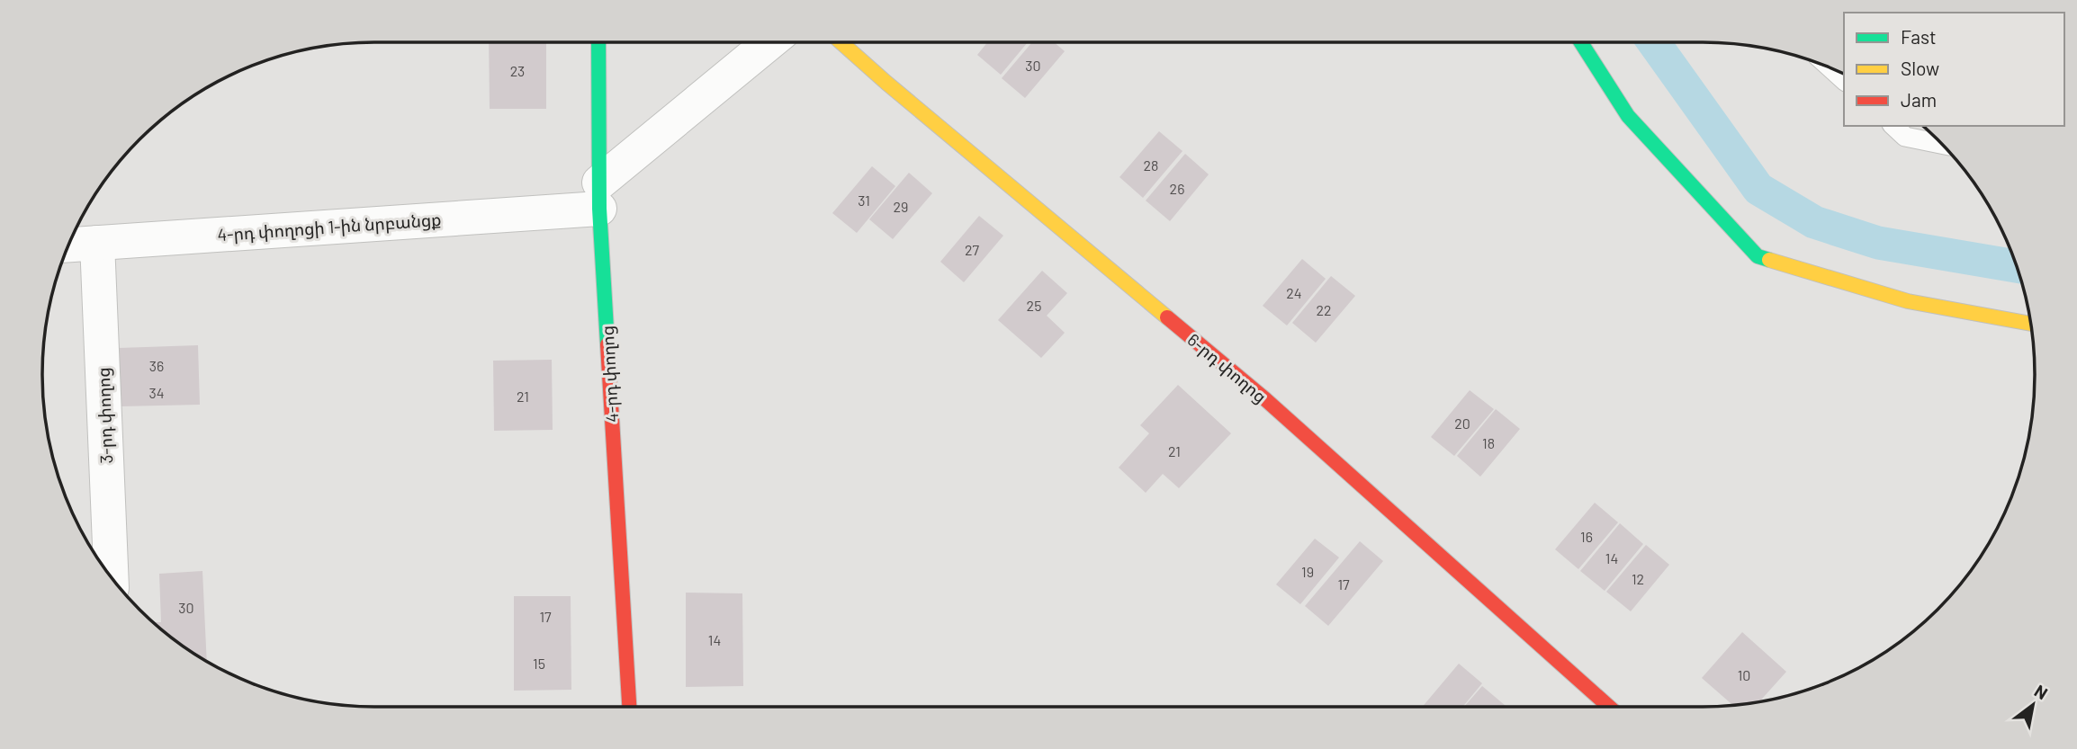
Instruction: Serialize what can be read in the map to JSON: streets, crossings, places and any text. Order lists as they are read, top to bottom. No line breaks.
{"streets":{"street":["4-րդ փողոցի 1-ին նրբանցք","6-րդ փողոց","4-րդ փողոց","3-րդ փողոց"]},"crossings":[["4-րդ փողոցի 1-ին նրբանցք","4-րդ փողոց"],["4-րդ փողոցի 1-ին նրբանցք","3-րդ փողոց"]],"house_numbers":["30","23","28","26","31","29","27","24","25","22","36","34","21","20","18","21","16","14","19","12","17","30","17","14","15","10"],"legend":["Fast","Slow","Jam"],"north":"top right"}
